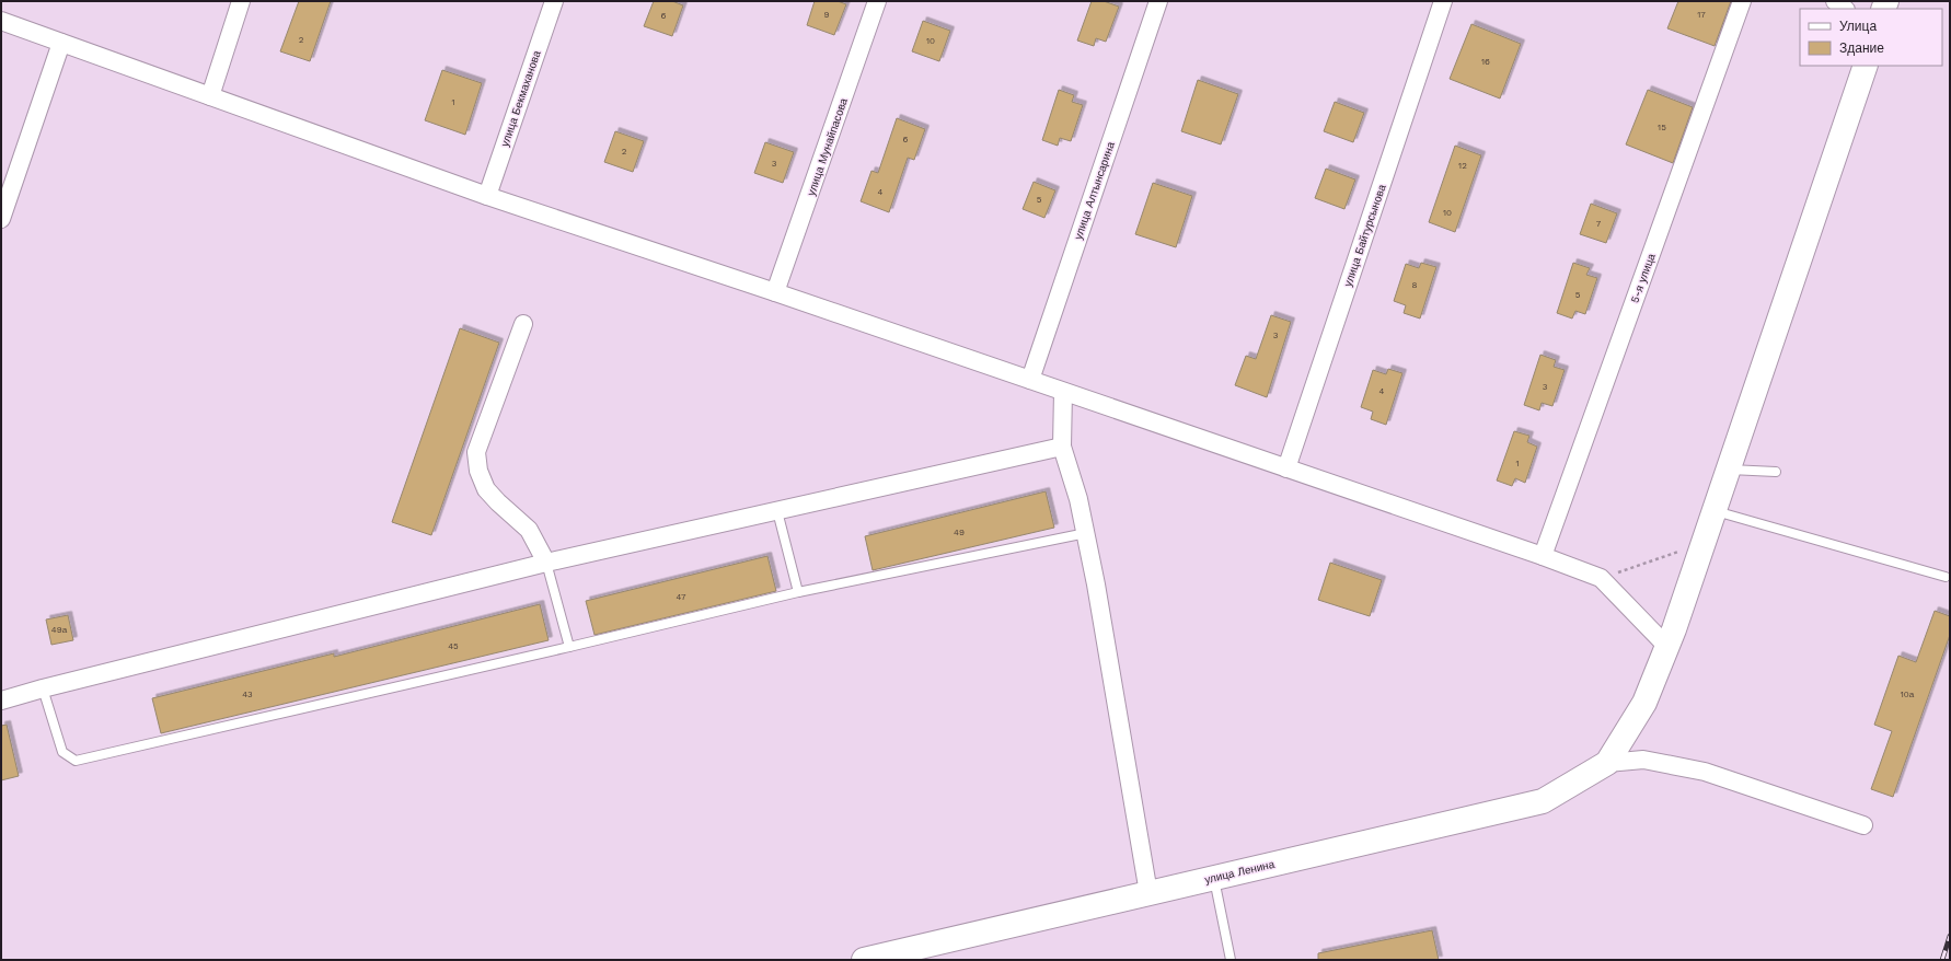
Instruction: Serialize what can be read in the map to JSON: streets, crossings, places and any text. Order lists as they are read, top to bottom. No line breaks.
{"streets":{"street":["улица Бекмаханова","улица Мунайпасова","улица Алтынсарина","улица Байтурсынова","5-я улица","улица Ленина"]},"house_numbers":["9","17","6","2","10","16","1","15","6","2","3","12","4","5","10","7","8","5","3","3","4","1","49","47","49а","45","43","10а"],"legend":["Улица","Здание"]}
